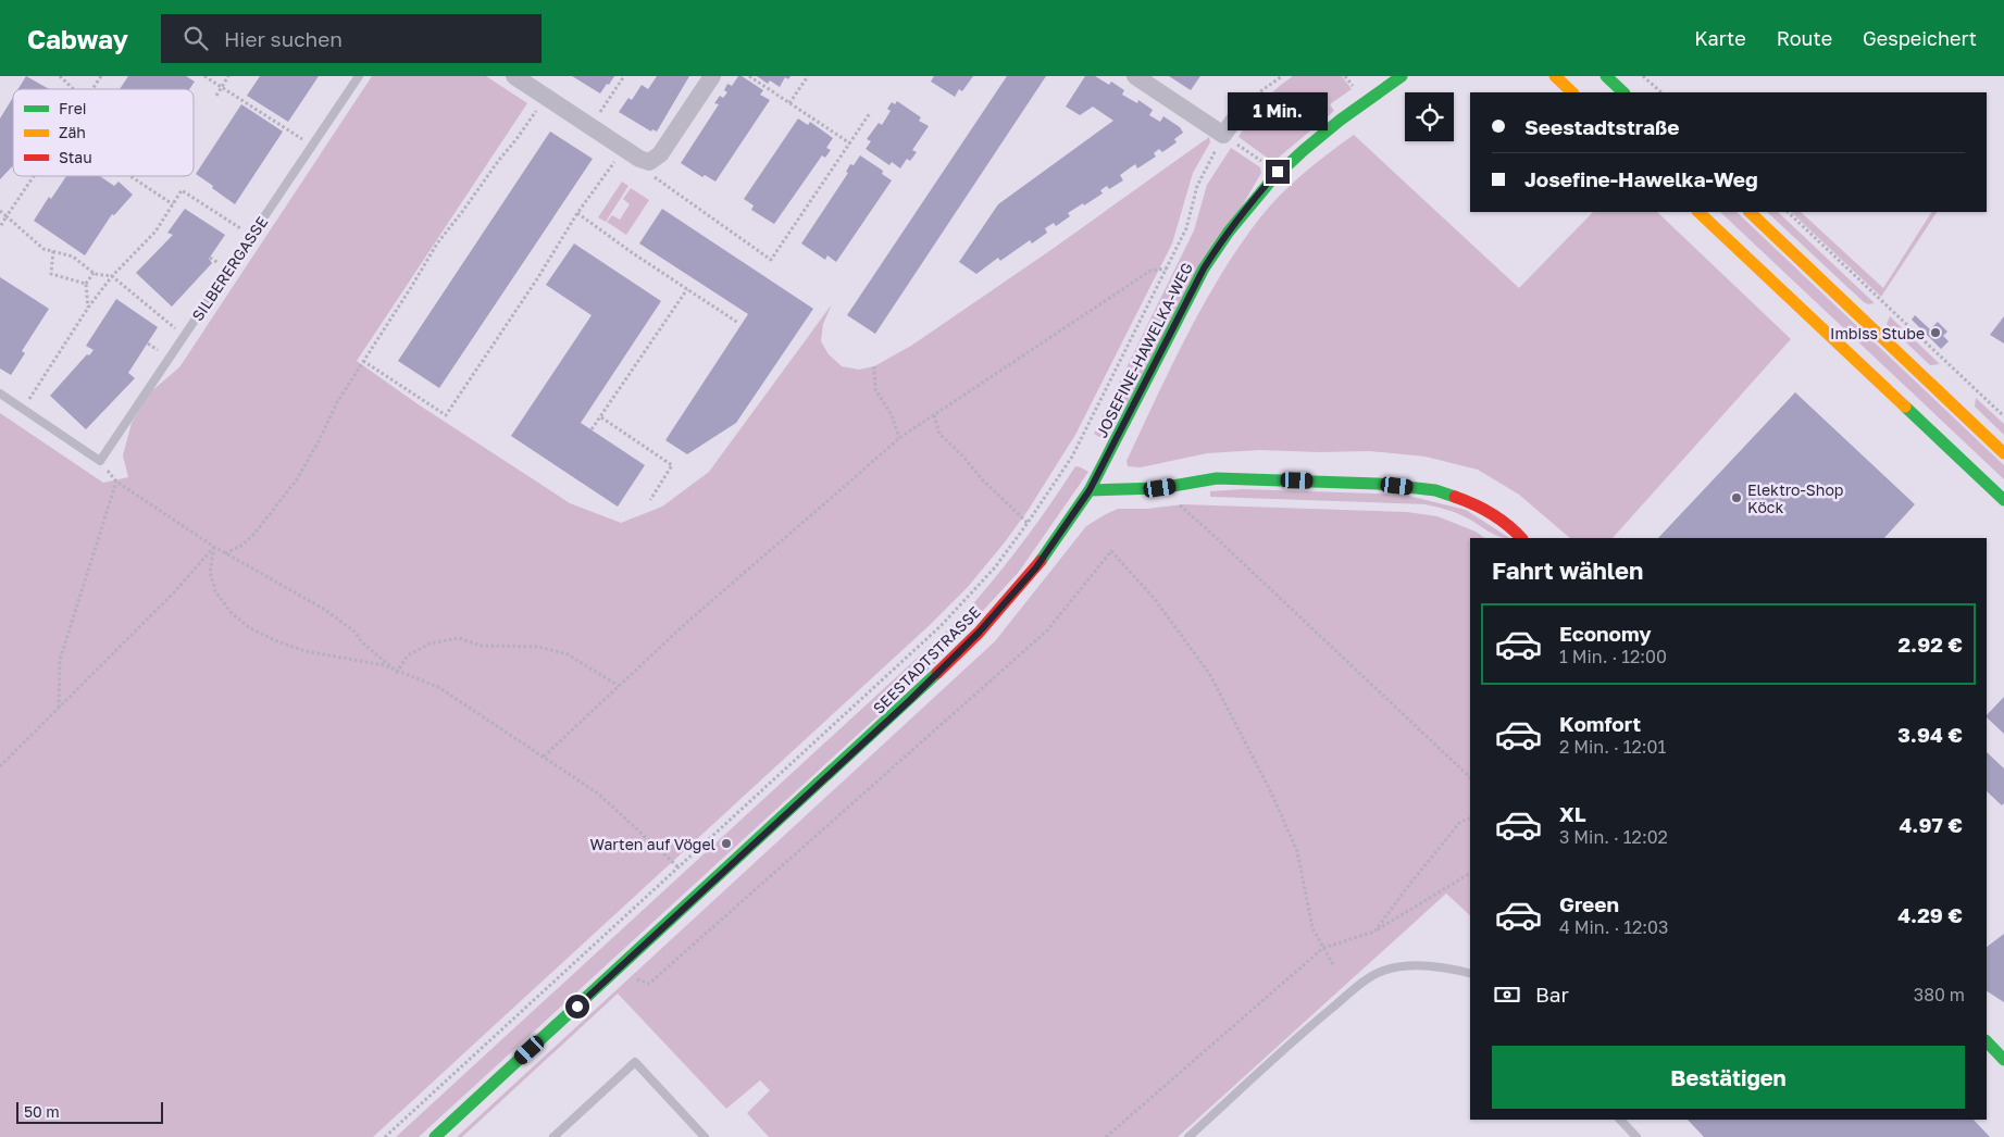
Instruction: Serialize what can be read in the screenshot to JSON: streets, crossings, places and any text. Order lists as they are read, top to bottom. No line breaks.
{"streets":{"street":["JOSEFINE-HAWELKA-WEG","SEESTADTSTRASSE"],"lane":["SILBERERGASSE"]},"crossings":[["JOSEFINE-HAWELKA-WEG","SEESTADTSTRASSE"]],"places":["Imbiss Stube","Elektro-Shop Köck","Warten auf Vögel"],"legend":["Frei","Zäh","Stau"],"scale_bar":"50 m","page":{"header":"Cabway","search":"Hier suchen","nav":["Karte","Route","Gespeichert"],"bubble":"1 Min.","banner":["Seestadtstraße","Josefine-Hawelka-Weg"],"heading":"Fahrt wählen","list":[{"name":"Economy","note":"1 Min. · 12:00","value":"2.92 €"},{"name":"Komfort","note":"2 Min. · 12:01","value":"3.94 €"},{"name":"XL","note":"3 Min. · 12:02","value":"4.97 €"},{"name":"Green","note":"4 Min. · 12:03","value":"4.29 €"}],"pay":["Bar","380 m"],"buttons":"Bestätigen","scale":"50 m"}}
